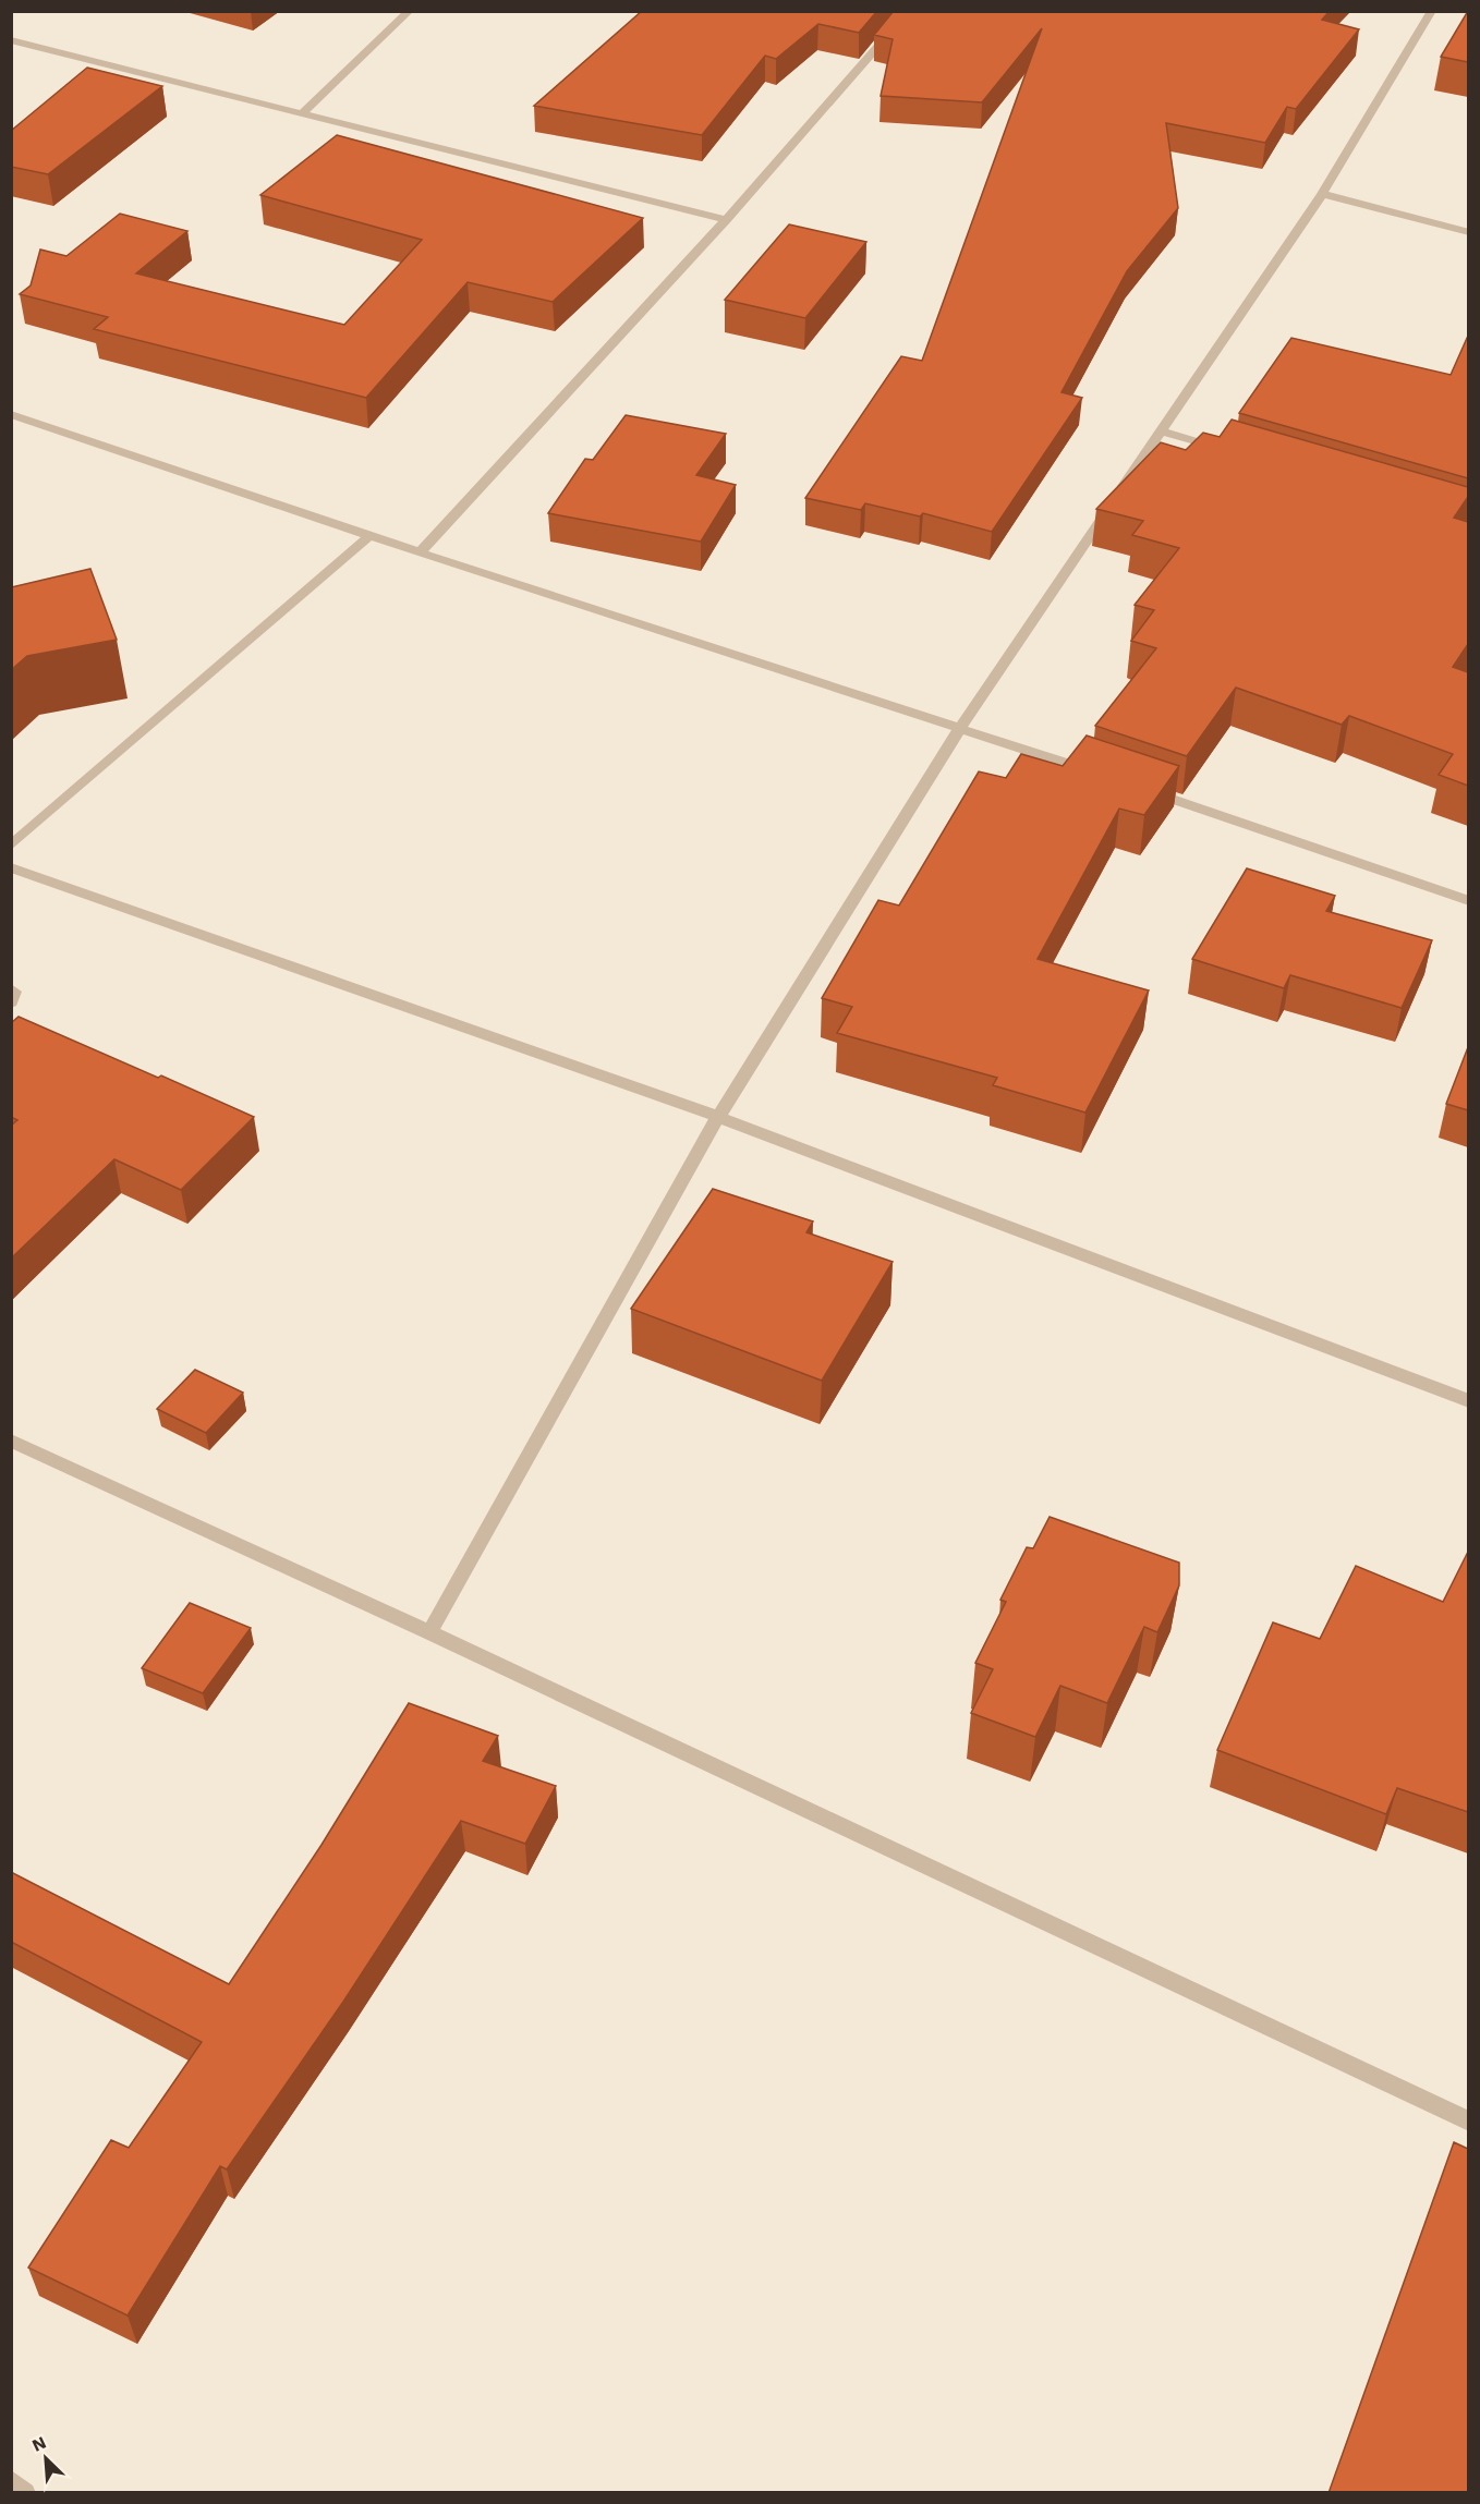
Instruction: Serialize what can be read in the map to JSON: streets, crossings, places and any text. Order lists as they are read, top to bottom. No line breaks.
{"north":"top left"}
